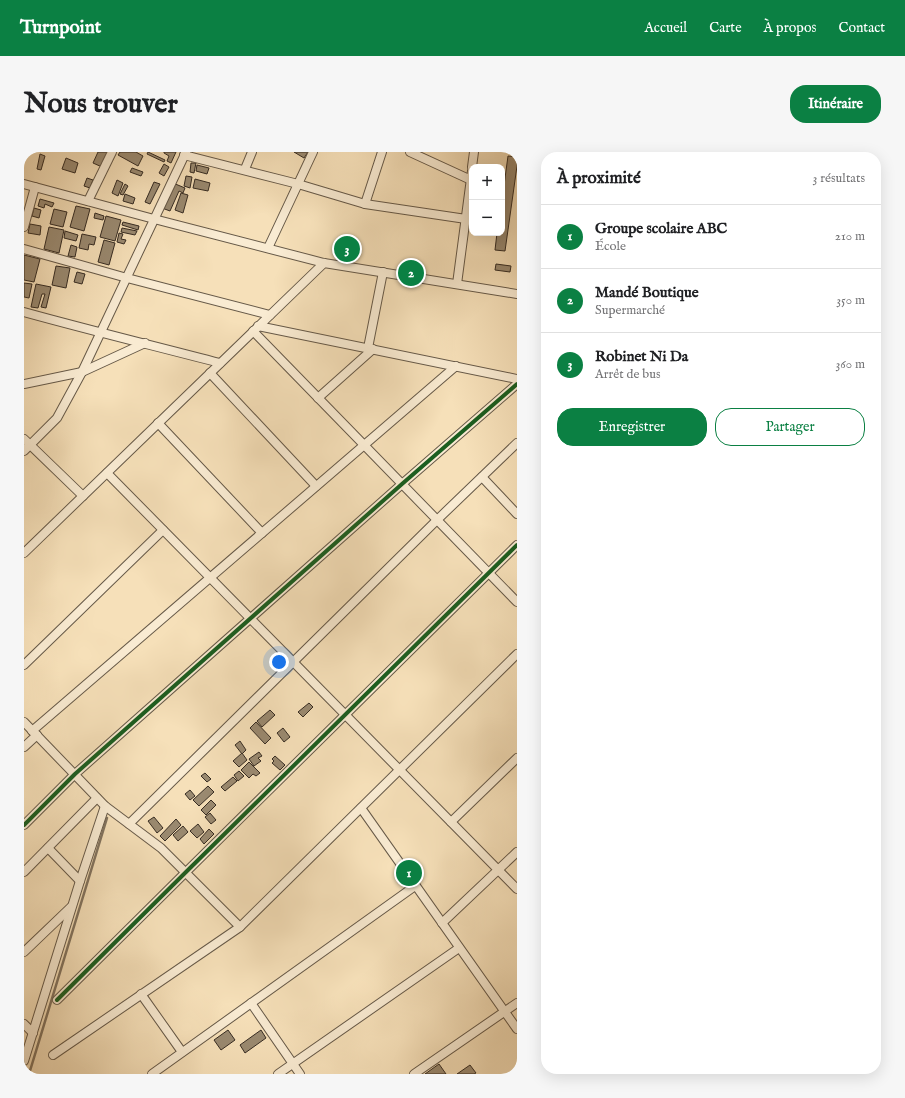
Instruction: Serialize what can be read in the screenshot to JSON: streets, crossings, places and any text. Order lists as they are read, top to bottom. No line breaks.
{"page":{"header":"Turnpoint","nav":["Accueil","Carte","À propos","Contact"],"buttons":["Itinéraire",["Enregistrer","Partager"]],"title":"Nous trouver","heading":["À proximité","3 résultats"],"map_buttons":["+","−"],"list":[{"mark":"1","name":"Groupe scolaire ABC","note":"École","value":"210 m"},{"mark":"2","name":"Mandé Boutique","note":"Supermarché","value":"350 m"},{"mark":"3","name":"Robinet Ni Da","note":"Arrêt de bus","value":"360 m"}],"pins":["3","2","1"]}}
